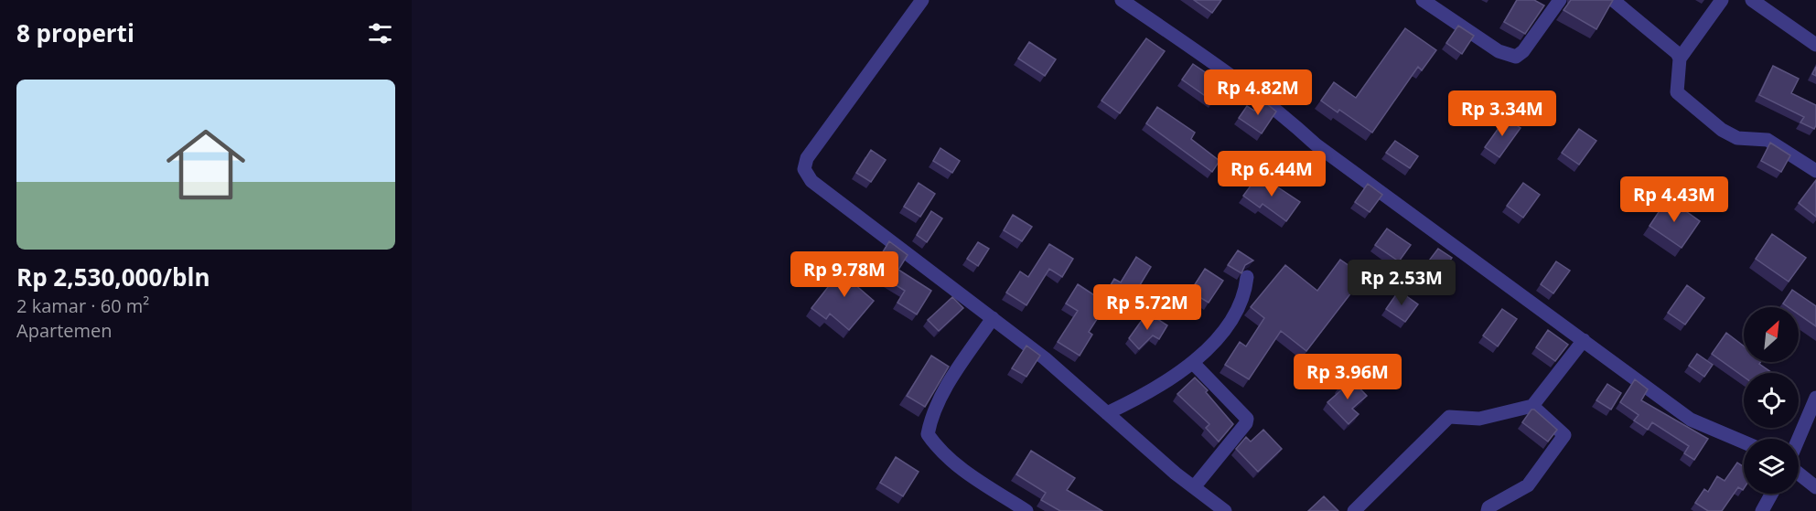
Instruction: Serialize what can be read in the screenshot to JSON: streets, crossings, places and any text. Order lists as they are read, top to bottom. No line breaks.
{"north":"top right","page":{"heading":"8 properti","list":[{"name":"Rp 2,530,000/bln","note":"2 kamar · 60 m² · Apartemen"}],"price":["Rp 4.82M","Rp 3.34M","Rp 6.44M","Rp 4.43M","Rp 9.78M","Rp 2.53M","Rp 5.72M","Rp 3.96M"]}}
